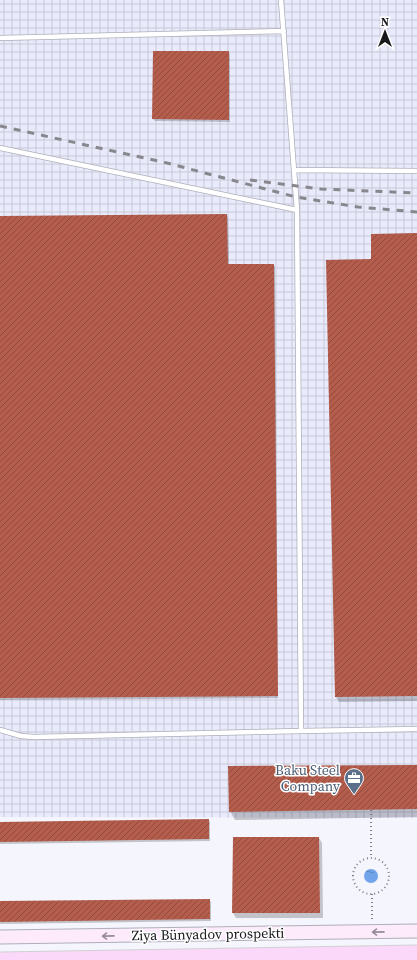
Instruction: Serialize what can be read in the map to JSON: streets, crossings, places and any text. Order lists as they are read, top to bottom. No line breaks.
{"streets":{"main road":["Ziya Bünyadov prospekti"]},"places":{"office":["Baku Steel Company"]},"north":"top"}
